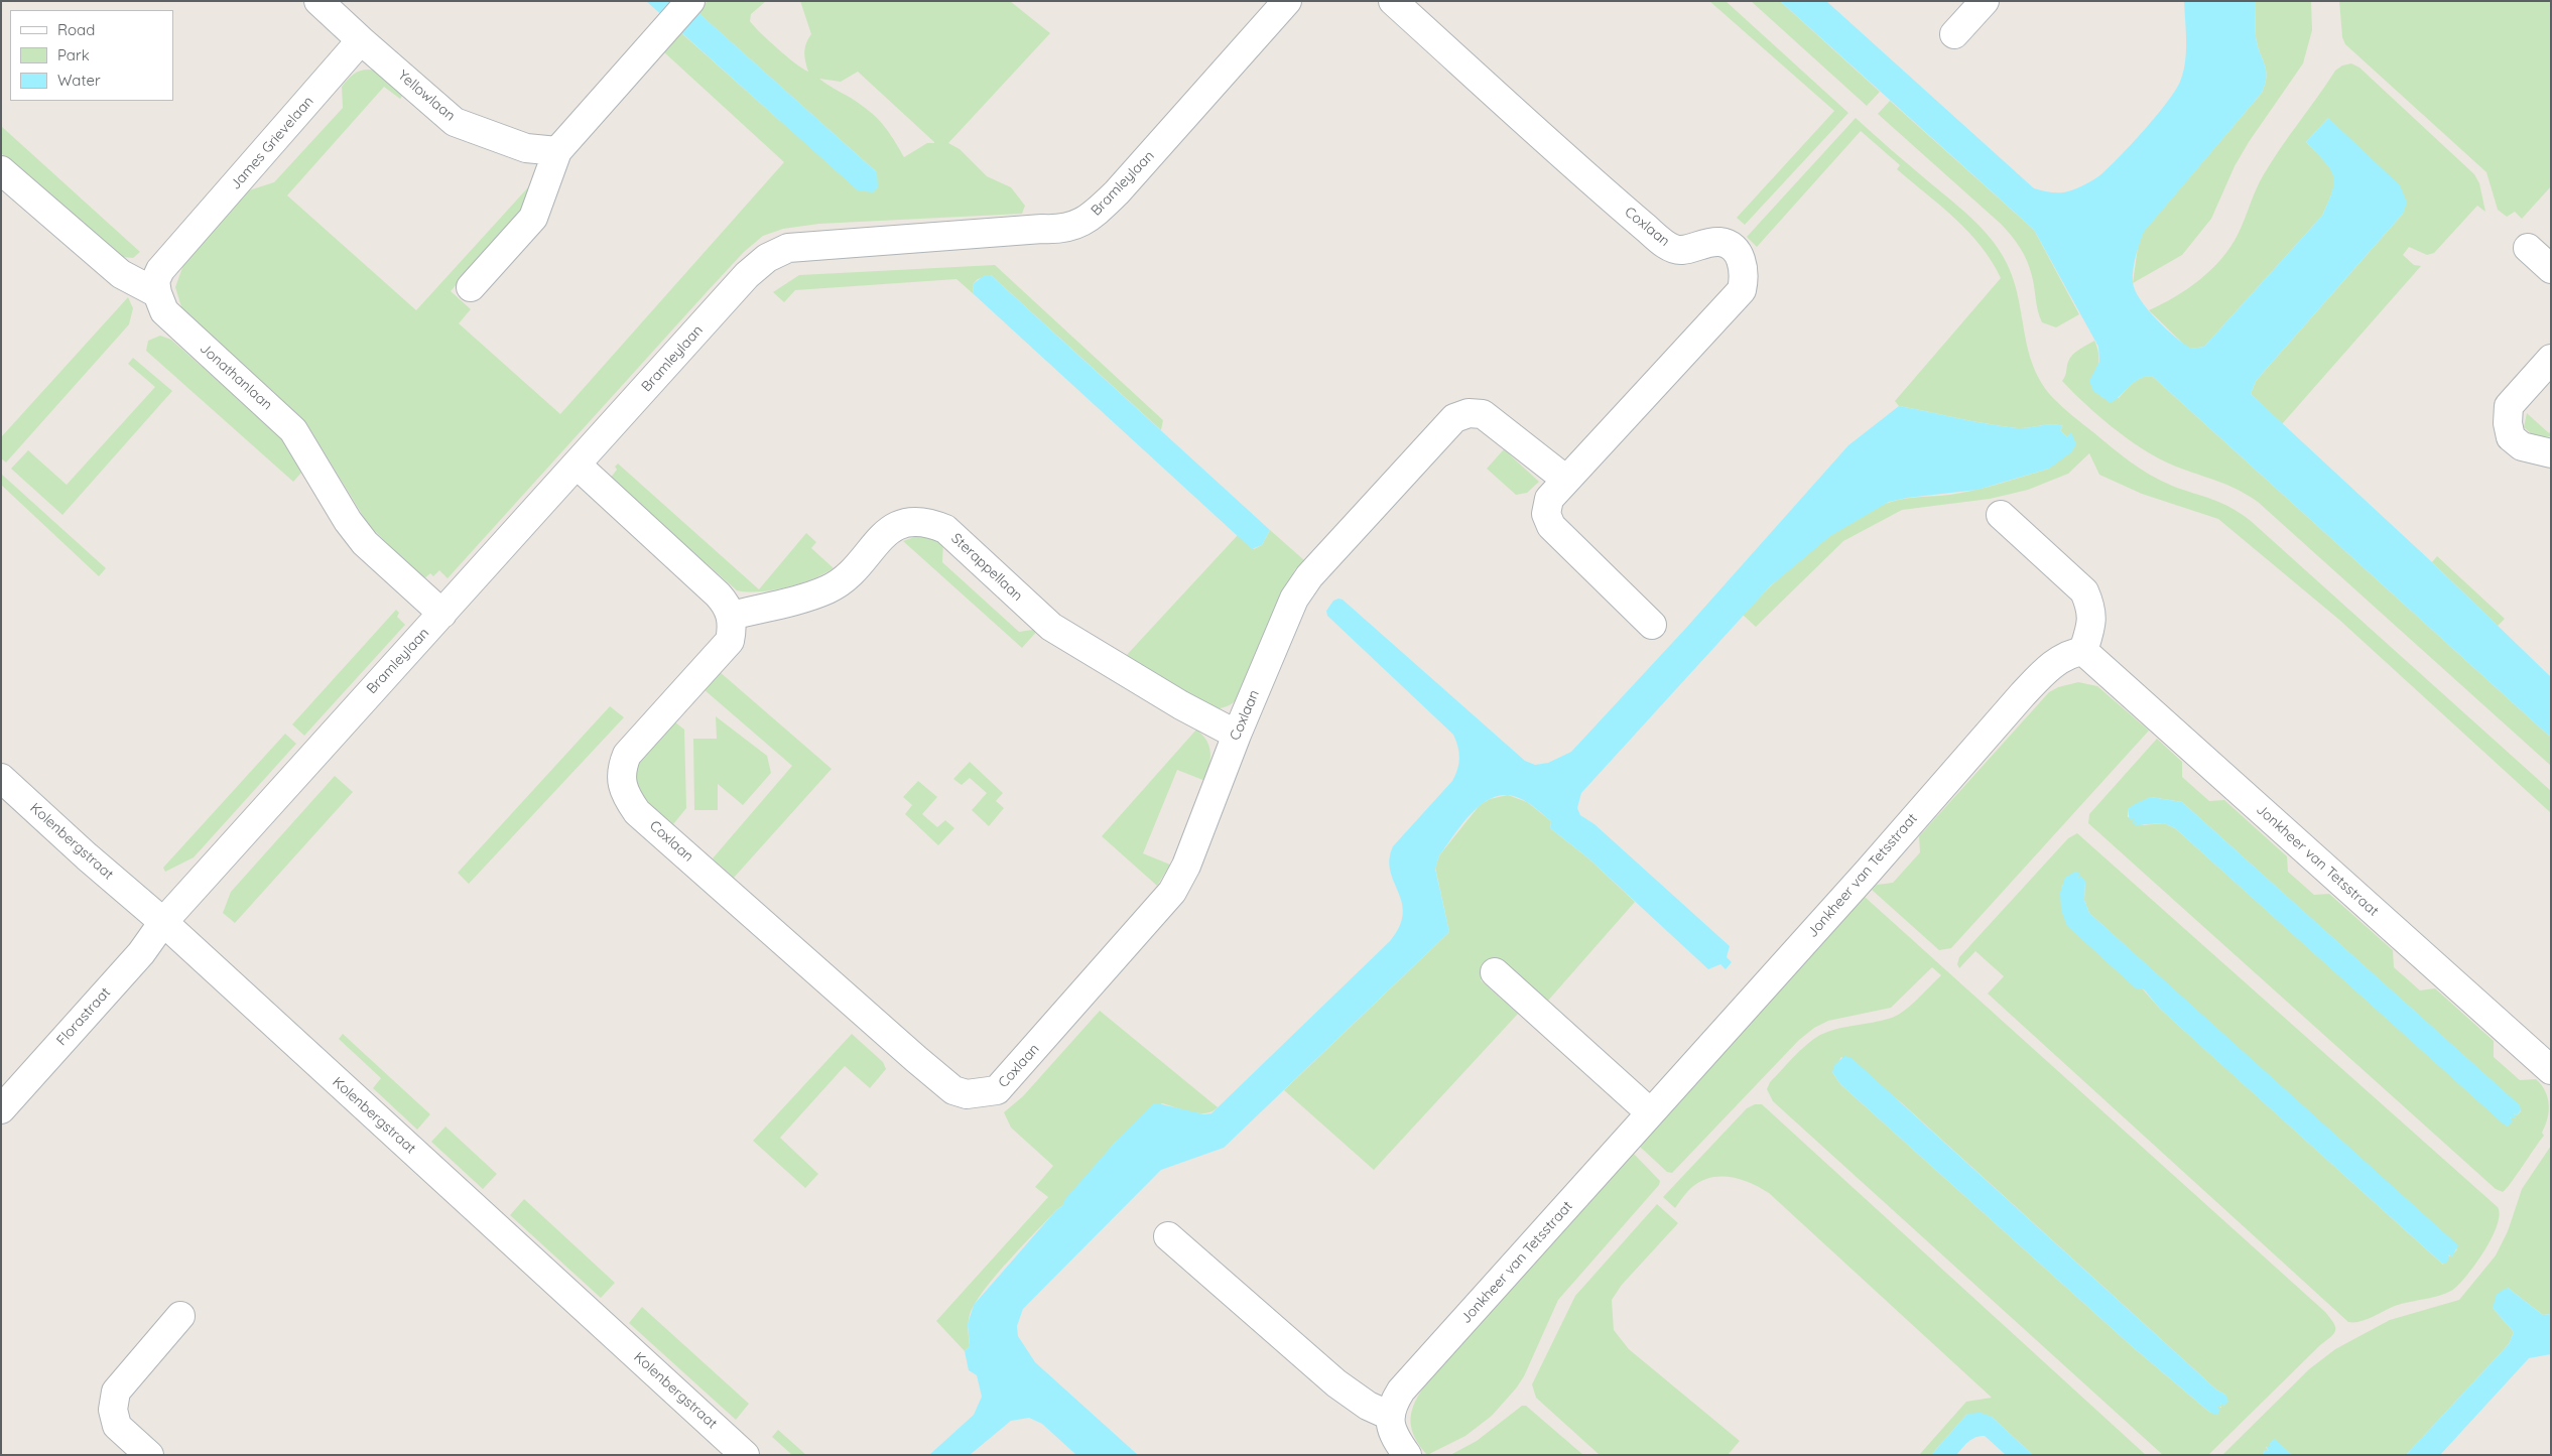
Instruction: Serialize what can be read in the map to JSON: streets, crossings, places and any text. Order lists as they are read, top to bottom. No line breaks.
{"streets":{"street":["Yellowlaan","James Grievelaan","Bramleylaan","Coxlaan","Jonathanlaan","Sterappellaan","Kolenbergstraat","Jonkheer van Tetsstraat","Florastraat"]},"crossings":[["Yellowlaan","James Grievelaan"],["James Grievelaan","Jonathanlaan"],["Bramleylaan","Jonathanlaan"],["Bramleylaan","Kolenbergstraat"],["Bramleylaan","Florastraat"],["Coxlaan","Sterappellaan"],["Kolenbergstraat","Florastraat"]],"legend":["Road","Park","Water"]}
